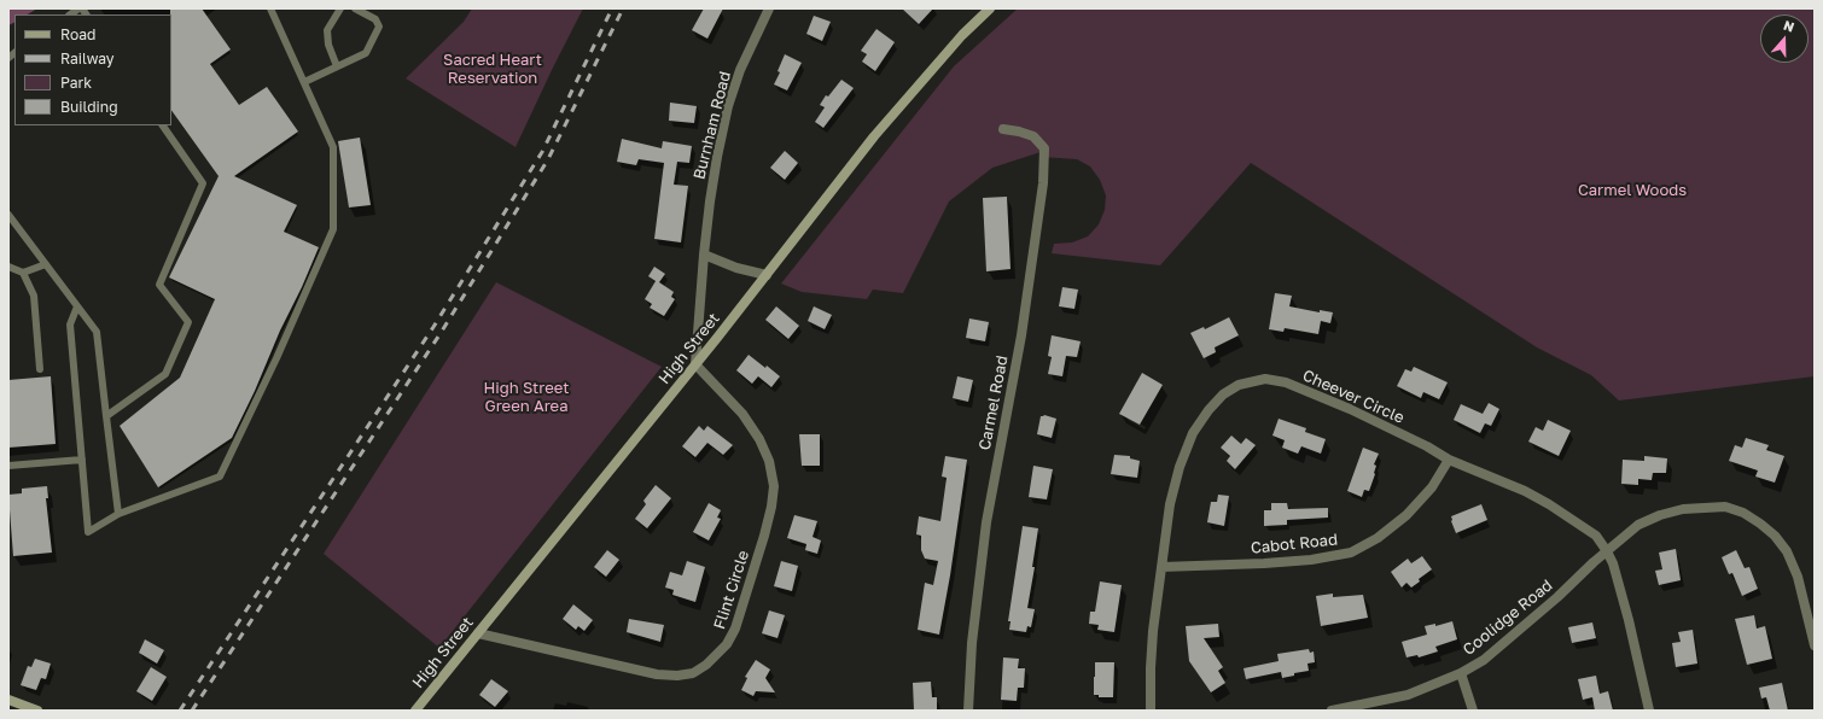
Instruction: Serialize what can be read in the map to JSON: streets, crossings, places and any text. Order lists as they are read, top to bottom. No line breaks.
{"streets":{"main road":["High Street"],"street":["Burnham Road","Cheever Circle","Carmel Road","Cabot Road","Flint Circle","Coolidge Road"]},"crossings":[["Burnham Road","High Street"],["Burnham Road","Flint Circle"],["High Street","Flint Circle"],["Cheever Circle","Cabot Road"],["Cheever Circle","Coolidge Road"]],"parks":["Sacred Heart Reservation","Carmel Woods","High Street Green Area"],"legend":["Road","Railway","Park","Building"],"north":"top"}
